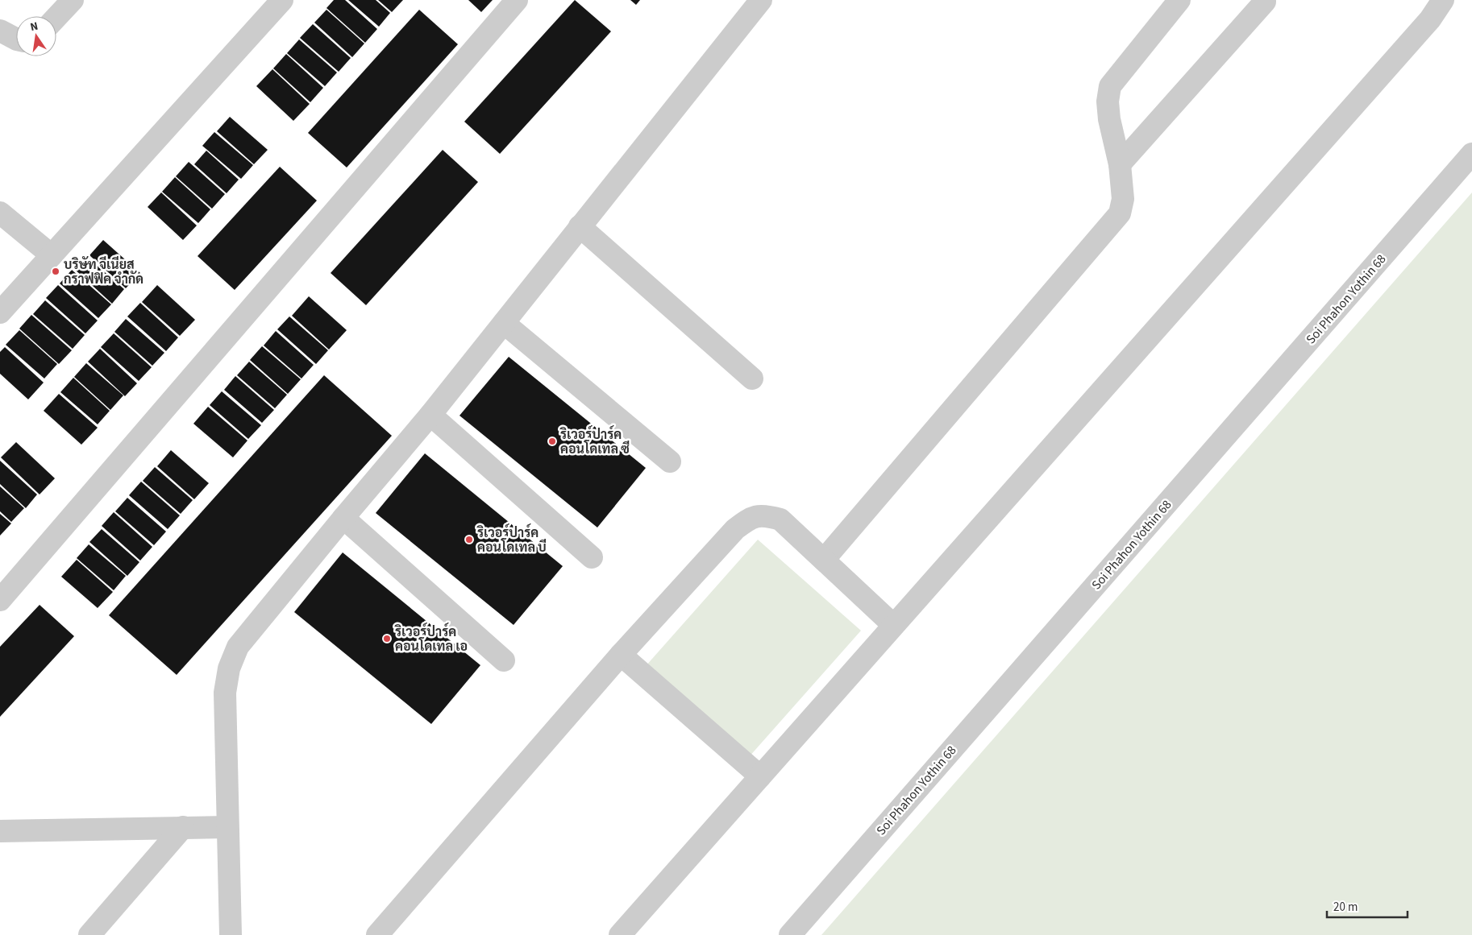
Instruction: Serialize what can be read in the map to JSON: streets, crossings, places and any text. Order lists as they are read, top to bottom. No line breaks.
{"streets":{"street":["Soi Phahon Yothin 68"]},"places":["บริษัท จีเนียส กราฟฟิค จำกัด","ริเวอร์ปาร์ค คอนโดเทล ซี","ริเวอร์ปาร์ค คอนโดเทล บี","ริเวอร์ปาร์ค คอนโดเทล เอ"],"scale_bar":"20 m","north":"top"}
